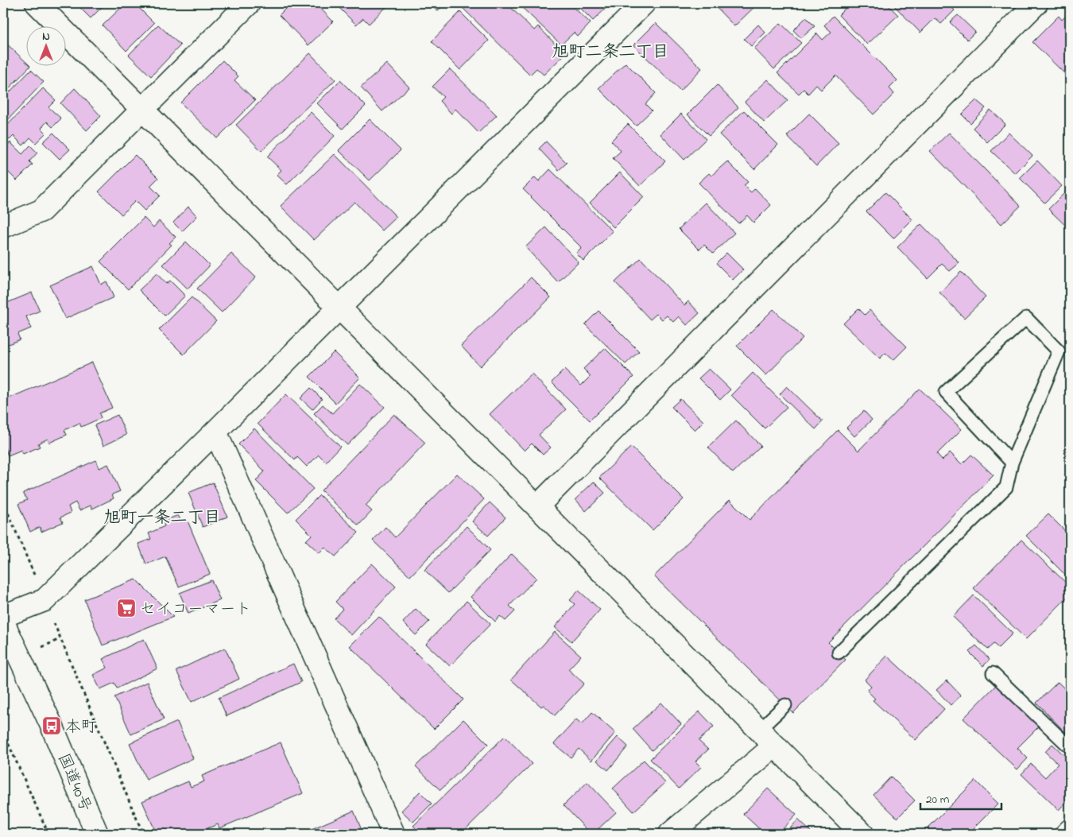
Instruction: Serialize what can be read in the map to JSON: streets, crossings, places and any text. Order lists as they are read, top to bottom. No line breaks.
{"streets":{"main road":["国道40号"]},"districts":["旭町二条二丁目","旭町一条二丁目"],"places":{"supermarket":["セイコーマート"],"bus stop":["本町"]},"scale_bar":"20 m","north":"top"}
